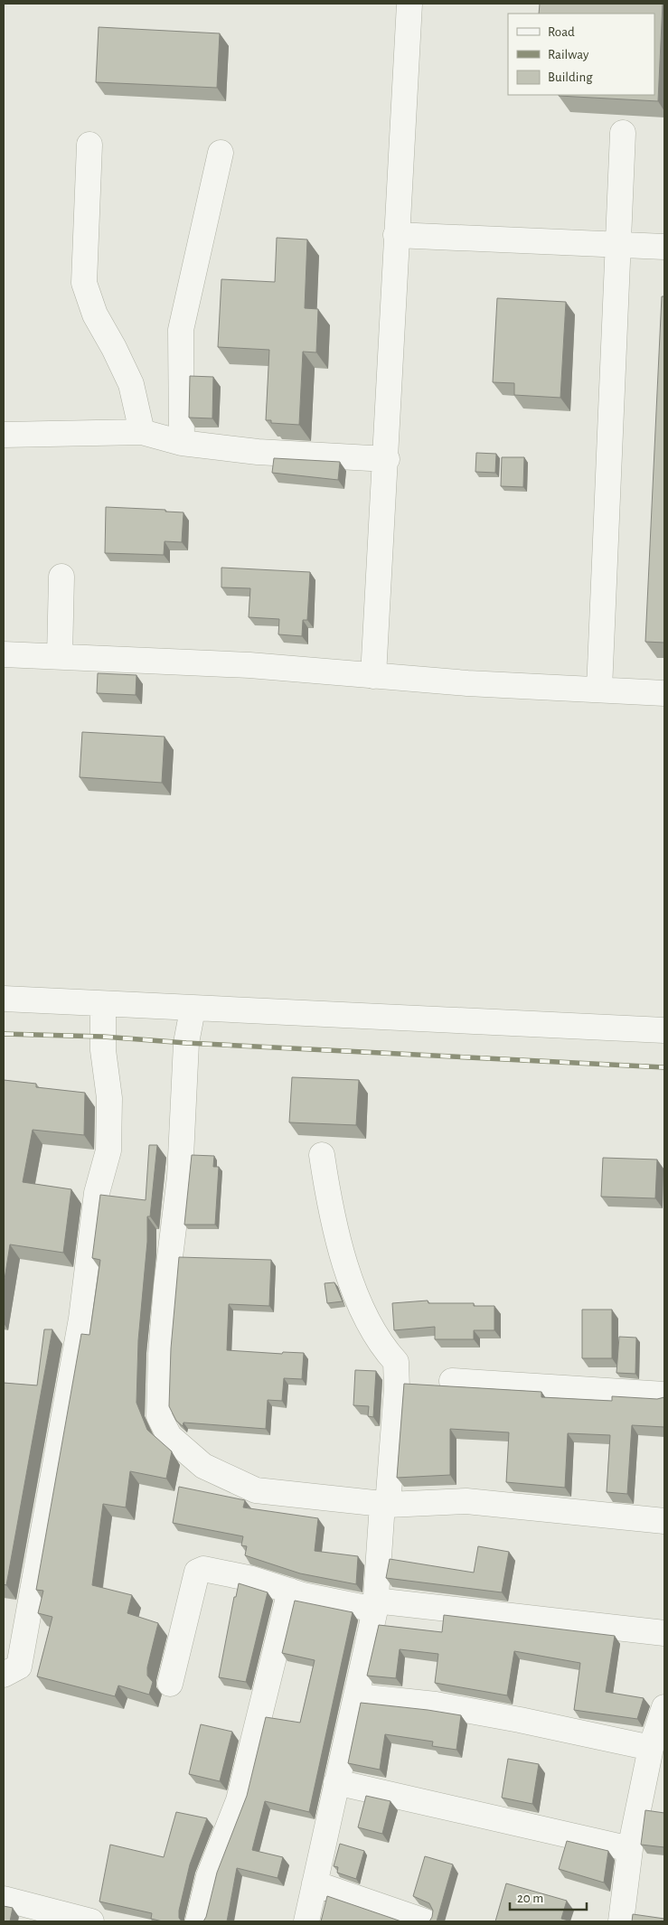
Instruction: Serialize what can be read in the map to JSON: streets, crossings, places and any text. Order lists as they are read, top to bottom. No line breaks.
{"legend":["Road","Railway","Building"],"scale_bar":"20 m"}
